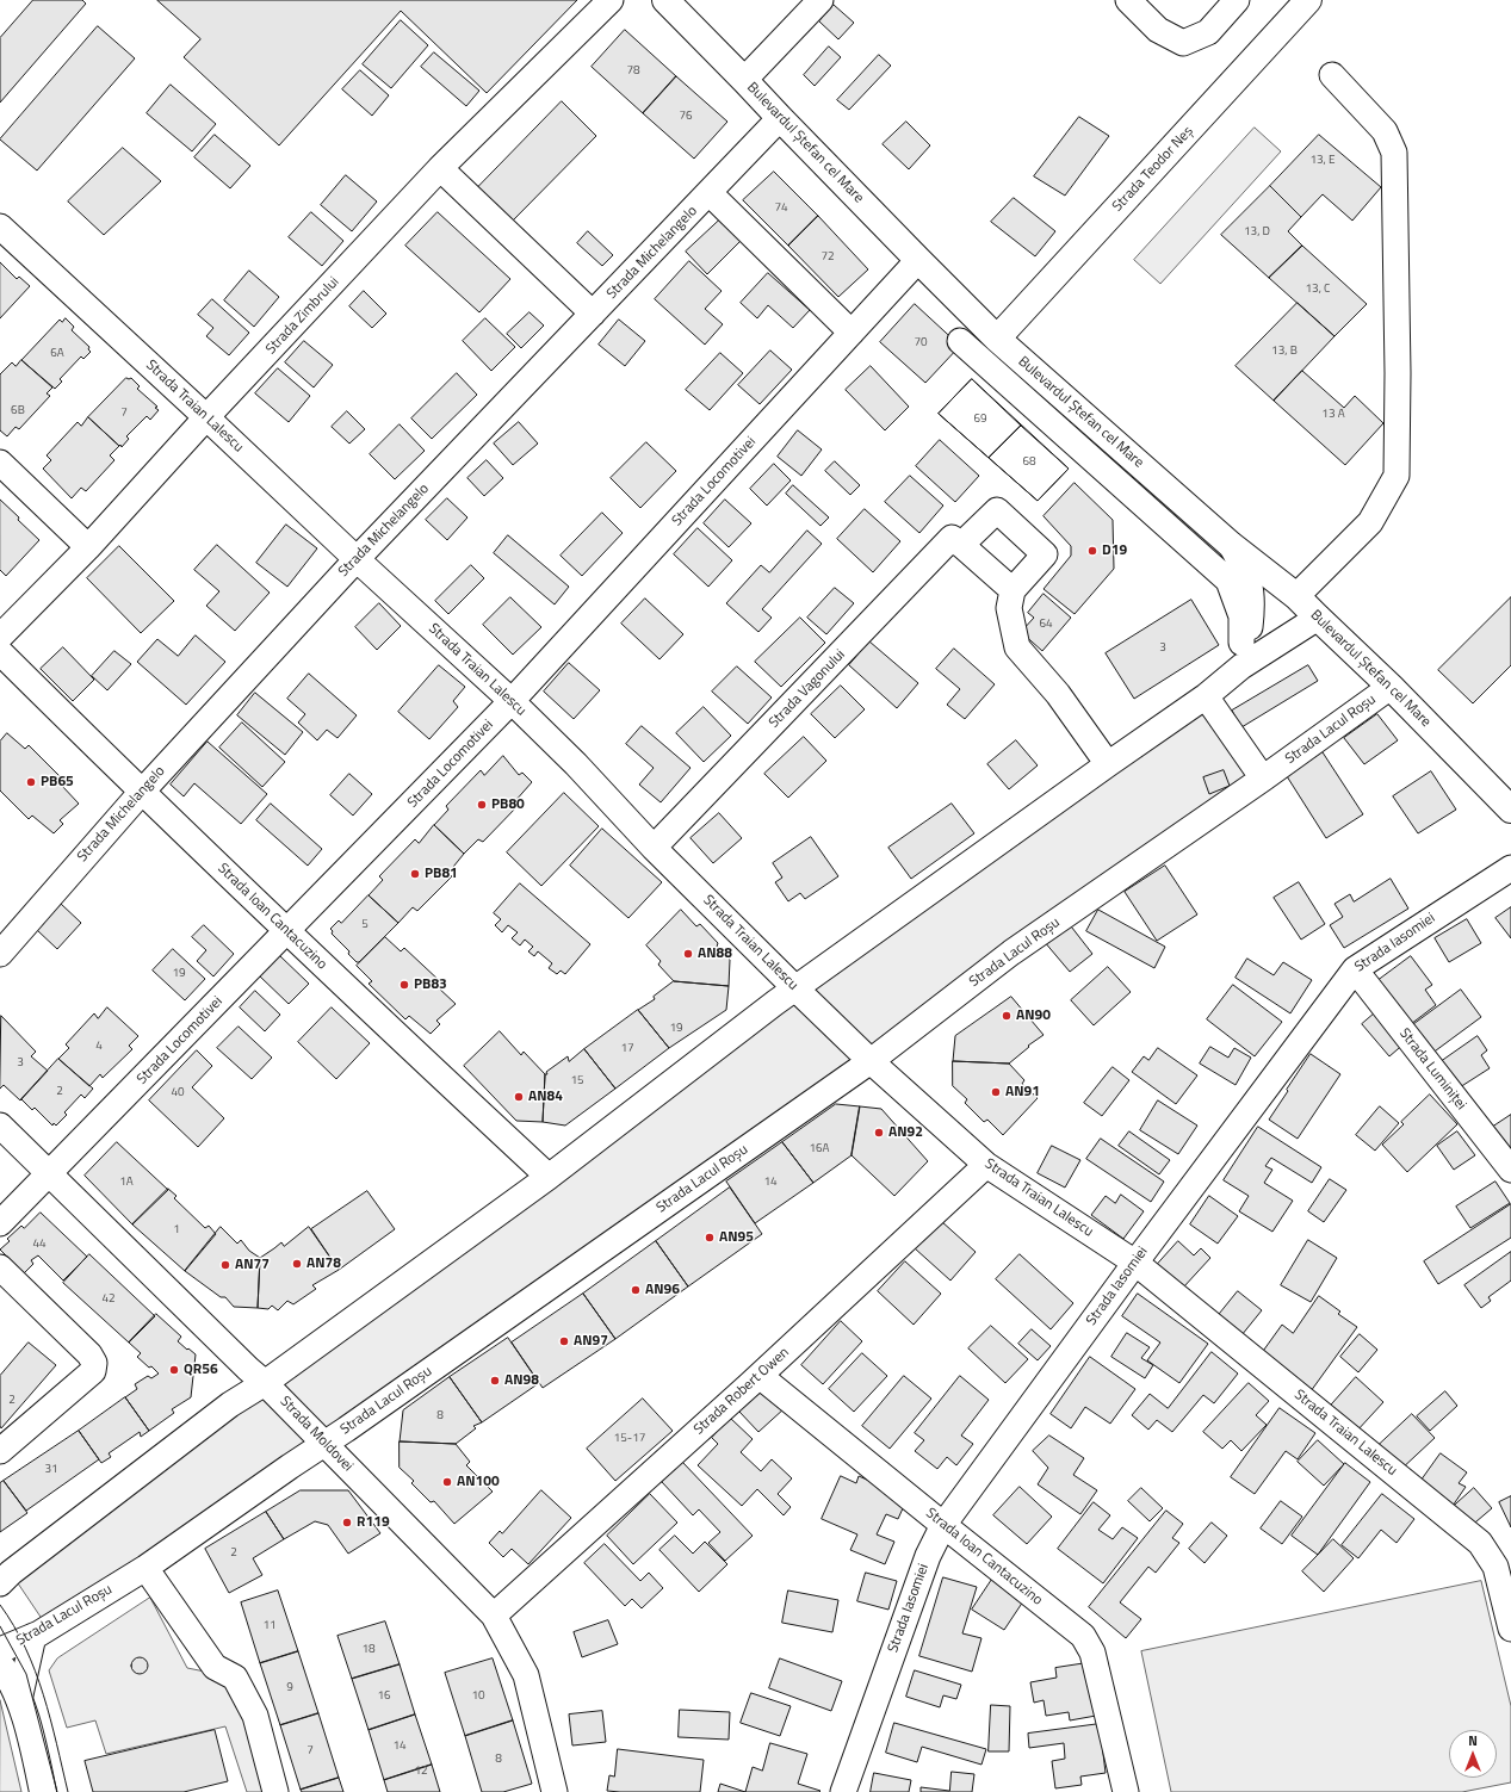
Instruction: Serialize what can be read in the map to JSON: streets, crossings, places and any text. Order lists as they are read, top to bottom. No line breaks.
{"streets":{"main road":["Bulevardul Ștefan cel Mare","Strada Teodor Neș"],"street":["Strada Michelangelo","Strada Zimbrului","Strada Traian Lalescu","Strada Locomotivei","Strada Vagonului","Strada Lacul Roșu","Strada Ioan Cantacuzino","Strada Iasomiei","Strada Luminiței","Strada Robert Owen","Strada Moldovei"]},"crossings":[["Bulevardul Ștefan cel Mare","Strada Teodor Neș"],["Bulevardul Ștefan cel Mare","Strada Michelangelo"],["Bulevardul Ștefan cel Mare","Strada Locomotivei"],["Bulevardul Ștefan cel Mare","Strada Lacul Roșu"],["Strada Michelangelo","Strada Traian Lalescu"],["Strada Michelangelo","Strada Ioan Cantacuzino"],["Strada Zimbrului","Strada Traian Lalescu"],["Strada Traian Lalescu","Strada Locomotivei"],["Strada Traian Lalescu","Strada Vagonului"],["Strada Traian Lalescu","Strada Lacul Roșu"],["Strada Traian Lalescu","Strada Iasomiei"],["Strada Traian Lalescu","Strada Robert Owen"],["Strada Locomotivei","Strada Ioan Cantacuzino"],["Strada Locomotivei","Strada Moldovei"],["Strada Lacul Roșu","Strada Moldovei"],["Strada Ioan Cantacuzino","Strada Iasomiei"],["Strada Ioan Cantacuzino","Strada Robert Owen"],["Strada Iasomiei","Strada Luminiței"],["Strada Robert Owen","Strada Moldovei"]],"places":["D19","PB65","PB80","PB81","AN88","PB83","AN90","AN91","AN84","AN92","AN95","AN78","AN77","AN96","AN97","QR56","AN98","AN100","R119"],"house_numbers":["78","76","13, E","74","13, D","72","13, C","70","13, B","6A","6B","7","13 A","69","68","64","3","5","19","19","4","17","3","15","2","40","16A","1A","14","1","44","42","2","8","15-17","31","2","11","18","9","16","10","14","7","8","12"],"north":"top"}
